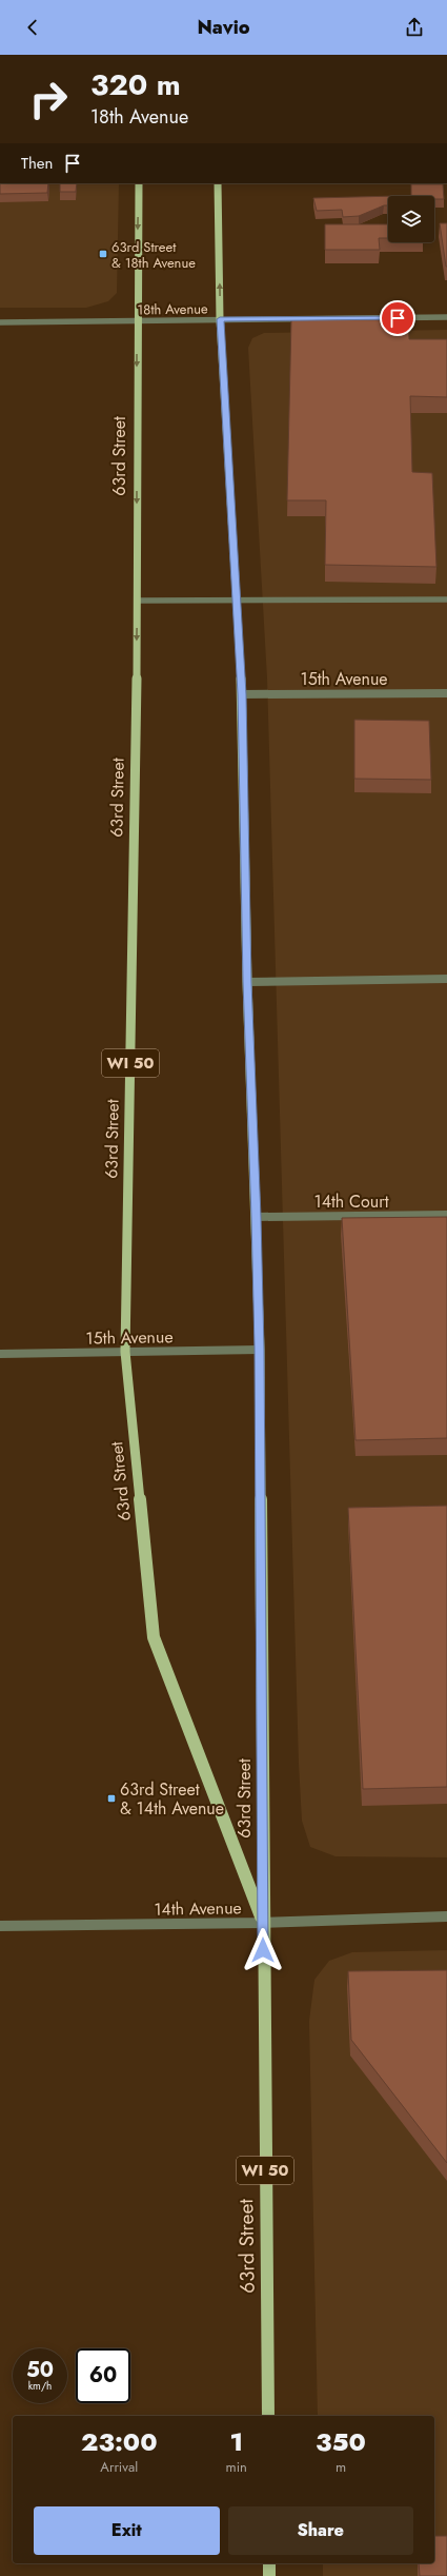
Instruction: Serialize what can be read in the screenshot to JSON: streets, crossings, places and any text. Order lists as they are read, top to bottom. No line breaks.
{"streets":{"main road":["63rd Street","WI 50"],"street":["18th Avenue","15th Avenue","14th Court","14th Avenue"]},"crossings":[["18th Avenue","63rd Street"],["63rd Street","15th Avenue"],["63rd Street","14th Court"],["63rd Street","14th Avenue"]],"places":{"transit":["63rd Street & 18th Avenue","63rd Street & 14th Avenue"]},"page":{"header":"Navio","turn":["320 m","18th Avenue"],"then":"Then","speed":"50 km/h","limit":"60","eta":["23:00","Arrival","1","min","350","m"],"buttons":["Exit","Share"]}}
